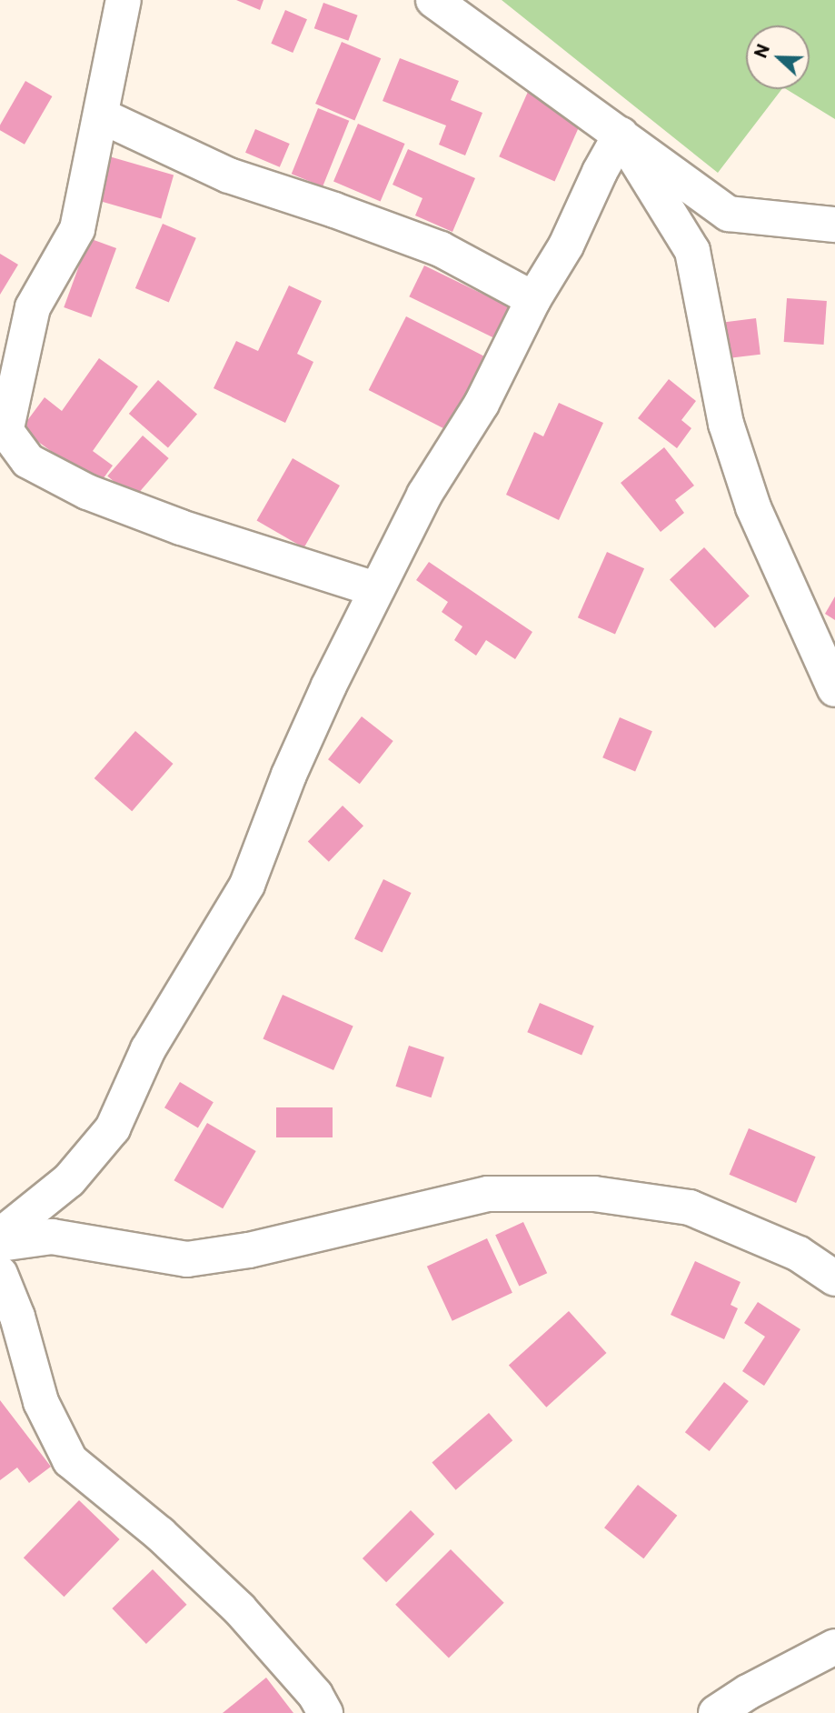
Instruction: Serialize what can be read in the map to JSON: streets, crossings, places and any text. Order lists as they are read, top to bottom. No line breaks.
{"north":"left"}
